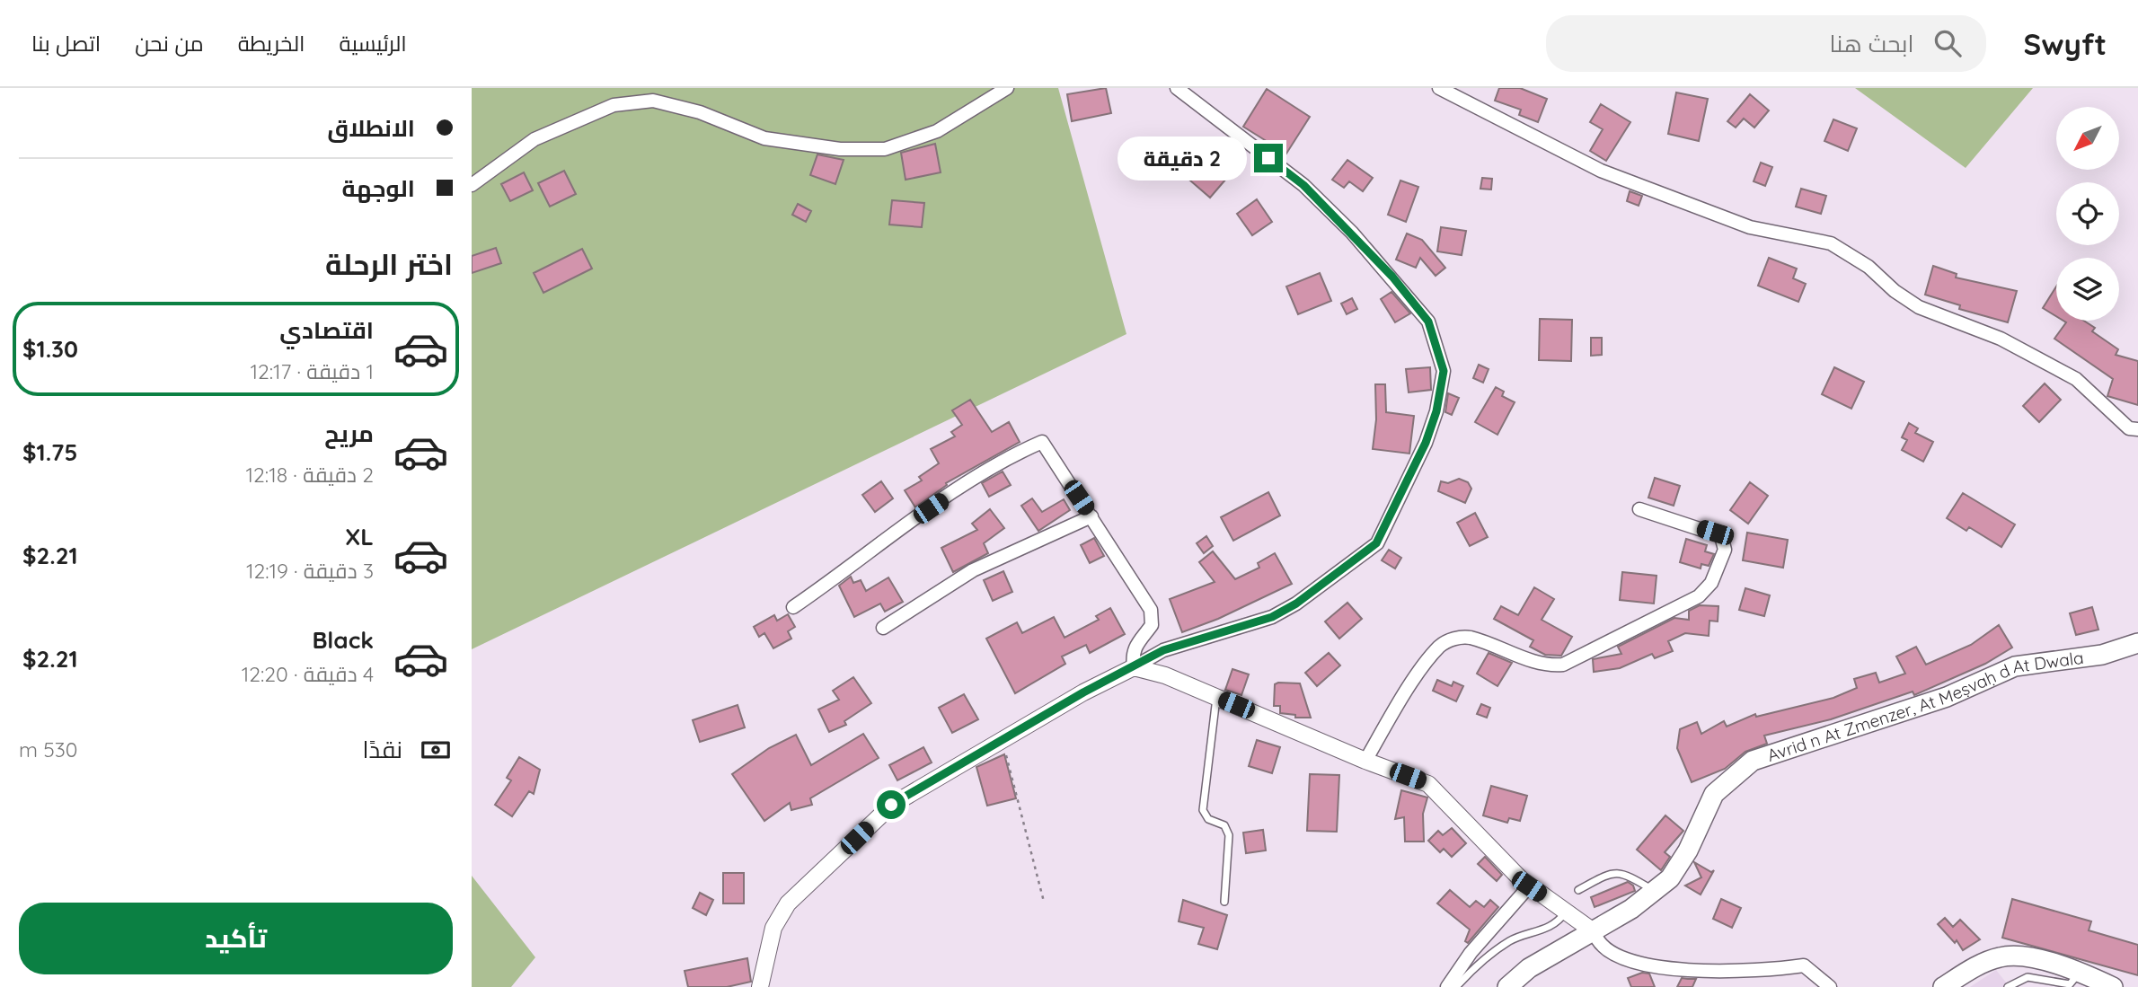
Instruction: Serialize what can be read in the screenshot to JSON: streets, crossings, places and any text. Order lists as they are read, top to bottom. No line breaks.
{"streets":{"main road":["Avrid n At Zmenzer, At Meṣvaḥ d At Dwala"]},"north":"bottom left","page":{"header":"Swyft","search":"ابحث هنا","nav":["الرئيسية","الخريطة","من نحن","اتصل بنا"],"banner":["الانطلاق","الوجهة"],"bubble":"2 دقيقة","heading":"اختر الرحلة","list":[{"name":"اقتصادي","note":"1 دقيقة · 12:17","value":"$1.30"},{"name":"مريح","note":"2 دقيقة · 12:18","value":"$1.75"},{"name":"XL","note":"3 دقيقة · 12:19","value":"$2.21"},{"name":"Black","note":"4 دقيقة · 12:20","value":"$2.21"}],"pay":["نقدًا","530 m"],"buttons":"تأكيد"}}
